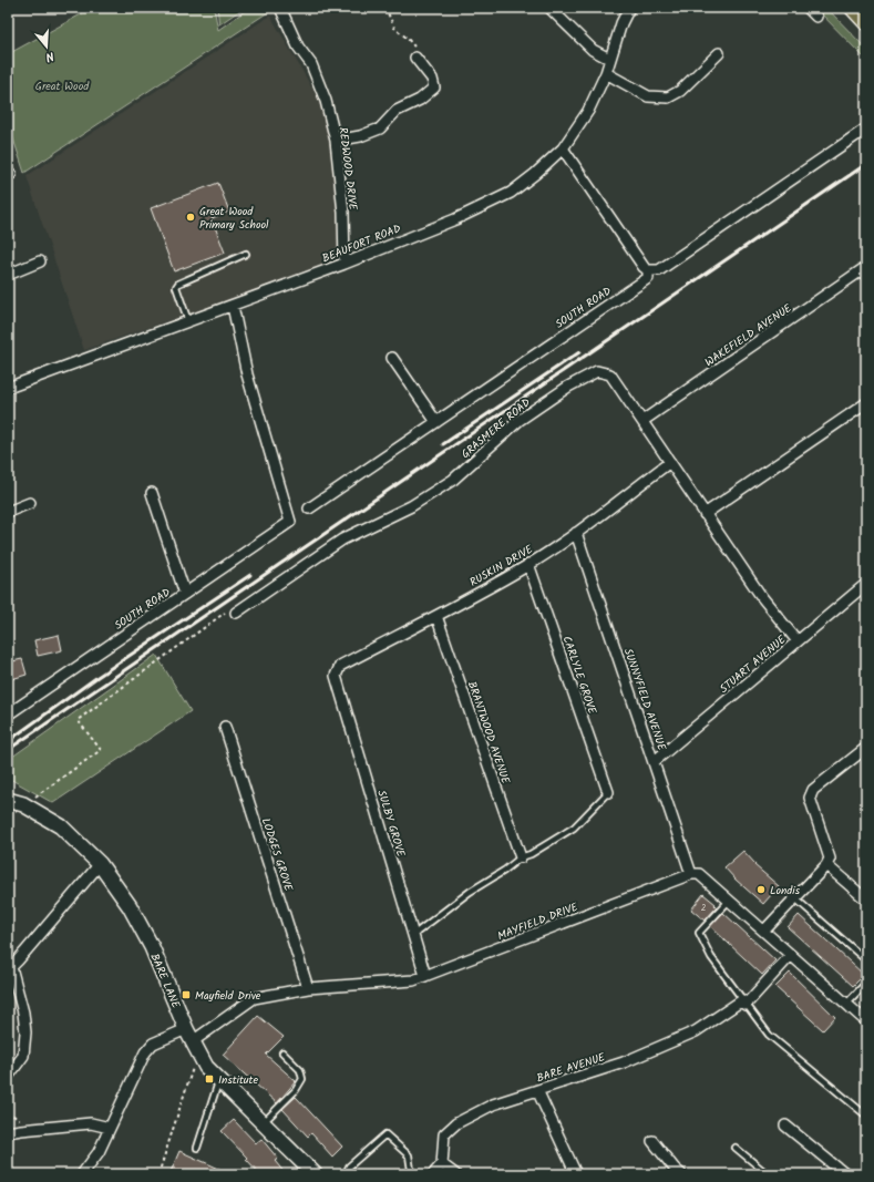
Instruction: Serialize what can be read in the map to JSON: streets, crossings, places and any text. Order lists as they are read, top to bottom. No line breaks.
{"streets":{"main road":["BARE LANE"],"street":["REDWOOD DRIVE","BEAUFORT ROAD","SOUTH ROAD","WAKEFIELD AVENUE","GRASMERE ROAD","RUSKIN DRIVE","STUART AVENUE","CARLYLE GROVE","SUNNYFIELD AVENUE","BRANTWOOD AVENUE","SULBY GROVE","LODGES GROVE","MAYFIELD DRIVE","BARE AVENUE"]},"crossings":[["REDWOOD DRIVE","BEAUFORT ROAD"],["BEAUFORT ROAD","SOUTH ROAD"],["WAKEFIELD AVENUE","GRASMERE ROAD"],["GRASMERE ROAD","RUSKIN DRIVE"],["GRASMERE ROAD","STUART AVENUE"],["RUSKIN DRIVE","CARLYLE GROVE"],["RUSKIN DRIVE","SUNNYFIELD AVENUE"],["RUSKIN DRIVE","BRANTWOOD AVENUE"],["RUSKIN DRIVE","SULBY GROVE"],["STUART AVENUE","SUNNYFIELD AVENUE"],["SUNNYFIELD AVENUE","MAYFIELD DRIVE"],["SULBY GROVE","MAYFIELD DRIVE"],["LODGES GROVE","MAYFIELD DRIVE"],["MAYFIELD DRIVE","BARE LANE"]],"parks":["Great Wood"],"places":{"other":["Great Wood Primary School","Londis"],"transit":["Mayfield Drive","Institute"]},"house_numbers":["2"],"north":"bottom"}
